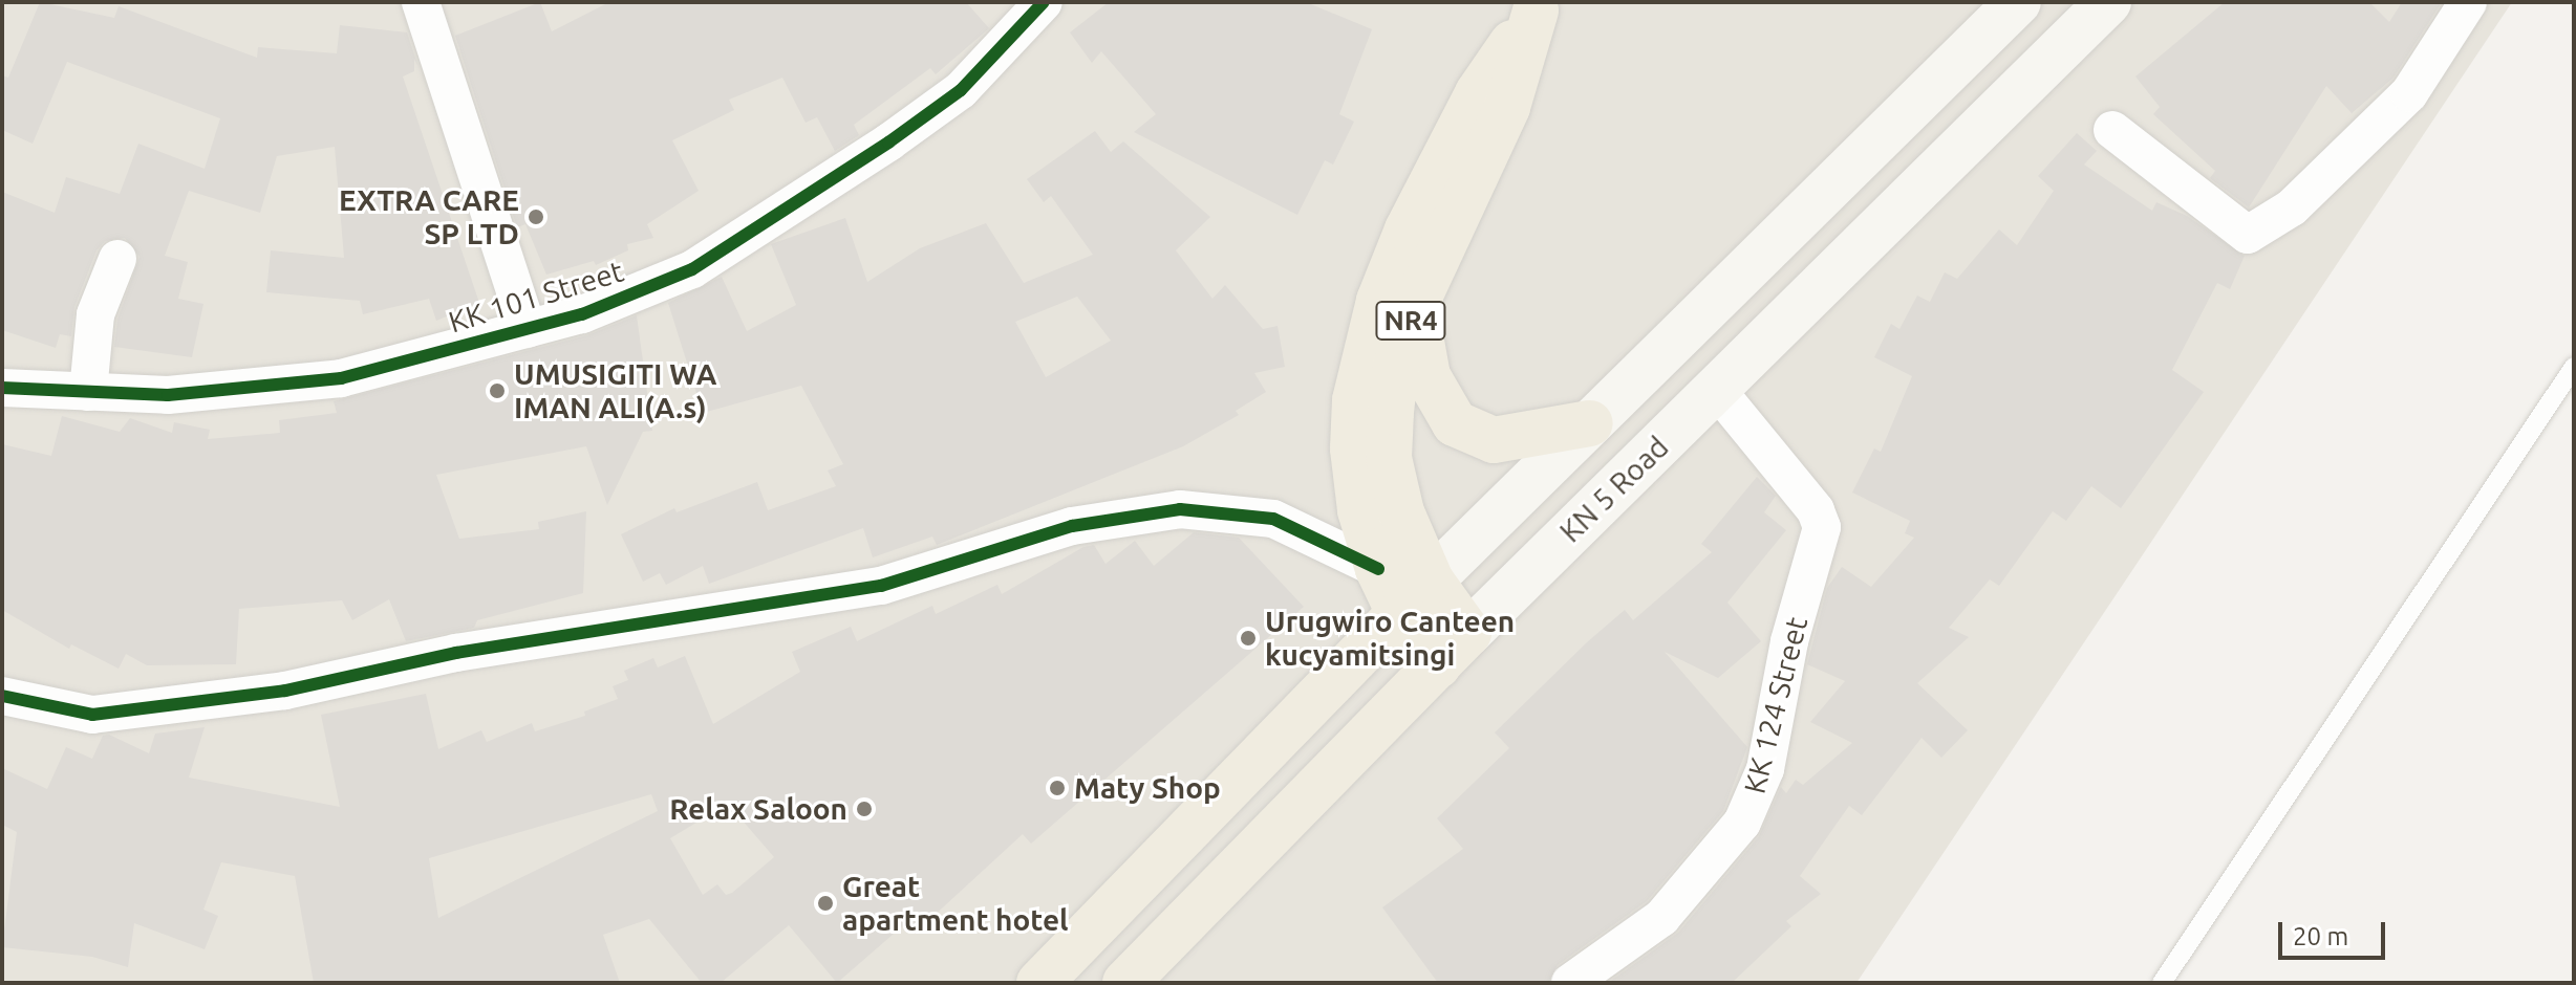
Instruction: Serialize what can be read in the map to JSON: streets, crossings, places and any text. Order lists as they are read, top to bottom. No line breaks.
{"streets":{"highway":["NR4","KN 5 Road"],"street":["KK 101 Street","KK 124 Street"]},"crossings":[["NR4","KN 5 Road"],["KN 5 Road","KK 124 Street"]],"places":["EXTRA CARE SP LTD","UMUSIGITI WA IMAN ALI(A.s)","Urugwiro Canteen kucyamitsingi","Maty Shop","Relax Saloon","Great apartment hotel"],"scale_bar":"20 m"}
